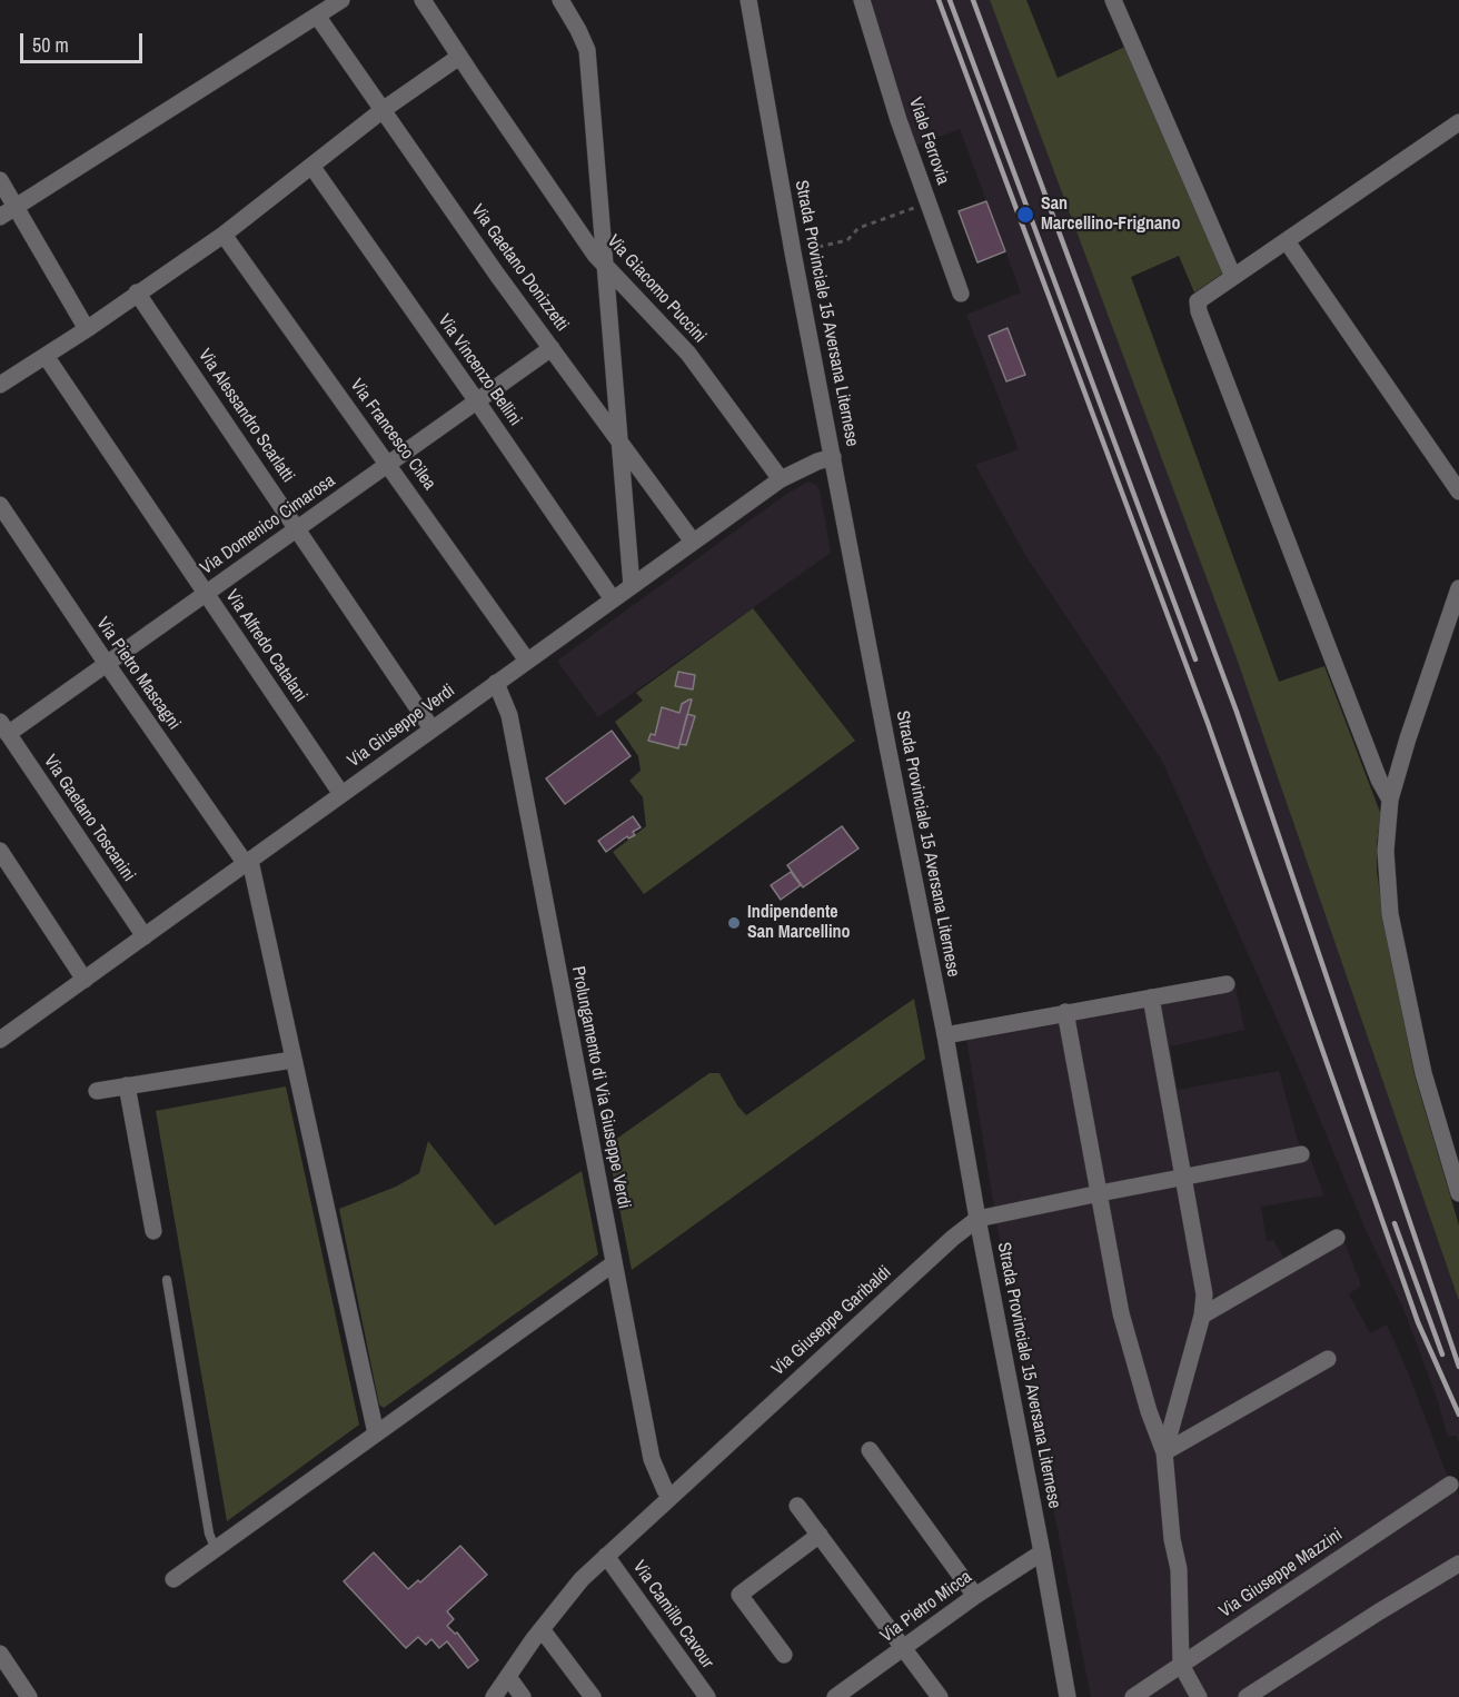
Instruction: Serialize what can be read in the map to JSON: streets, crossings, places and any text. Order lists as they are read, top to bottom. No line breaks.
{"streets":{"street":["Viale Ferrovia","Via Gaetano Donizzetti","Via Giacomo Puccini","Strada Provinciale 15 Aversana Liternese","Via Vincenzo Bellini","Via Alessandro Scarlatti","Via Francesco Cilea","Via Domenico Cimarosa","Via Alfredo Catalani","Via Pietro Mascagni","Via Giuseppe Verdi","Via Gaetano Toscanini","Prolungamento di Via Giuseppe Verdi","Via Giuseppe Garibaldi","Via Giuseppe Mazzini","Via Pietro Micca","Via Camillo Cavour"]},"crossings":[["Via Gaetano Donizzetti","Via Domenico Cimarosa"],["Via Gaetano Donizzetti","Via Giuseppe Verdi"],["Via Giacomo Puccini","Via Giuseppe Verdi"],["Strada Provinciale 15 Aversana Liternese","Via Giuseppe Verdi"],["Strada Provinciale 15 Aversana Liternese","Via Giuseppe Garibaldi"],["Strada Provinciale 15 Aversana Liternese","Via Pietro Micca"],["Via Vincenzo Bellini","Via Domenico Cimarosa"],["Via Vincenzo Bellini","Via Giuseppe Verdi"],["Via Alessandro Scarlatti","Via Domenico Cimarosa"],["Via Alessandro Scarlatti","Via Giuseppe Verdi"],["Via Francesco Cilea","Via Domenico Cimarosa"],["Via Francesco Cilea","Via Giuseppe Verdi"],["Via Domenico Cimarosa","Via Alfredo Catalani"],["Via Domenico Cimarosa","Via Pietro Mascagni"],["Via Domenico Cimarosa","Via Gaetano Toscanini"],["Via Alfredo Catalani","Via Giuseppe Verdi"],["Via Pietro Mascagni","Via Giuseppe Verdi"],["Via Giuseppe Verdi","Via Gaetano Toscanini"],["Via Giuseppe Verdi","Prolungamento di Via Giuseppe Verdi"],["Prolungamento di Via Giuseppe Verdi","Via Giuseppe Garibaldi"],["Via Giuseppe Garibaldi","Via Camillo Cavour"]],"places":["San Marcellino-Frignano","Indipendente San Marcellino"],"scale_bar":"50 m"}
